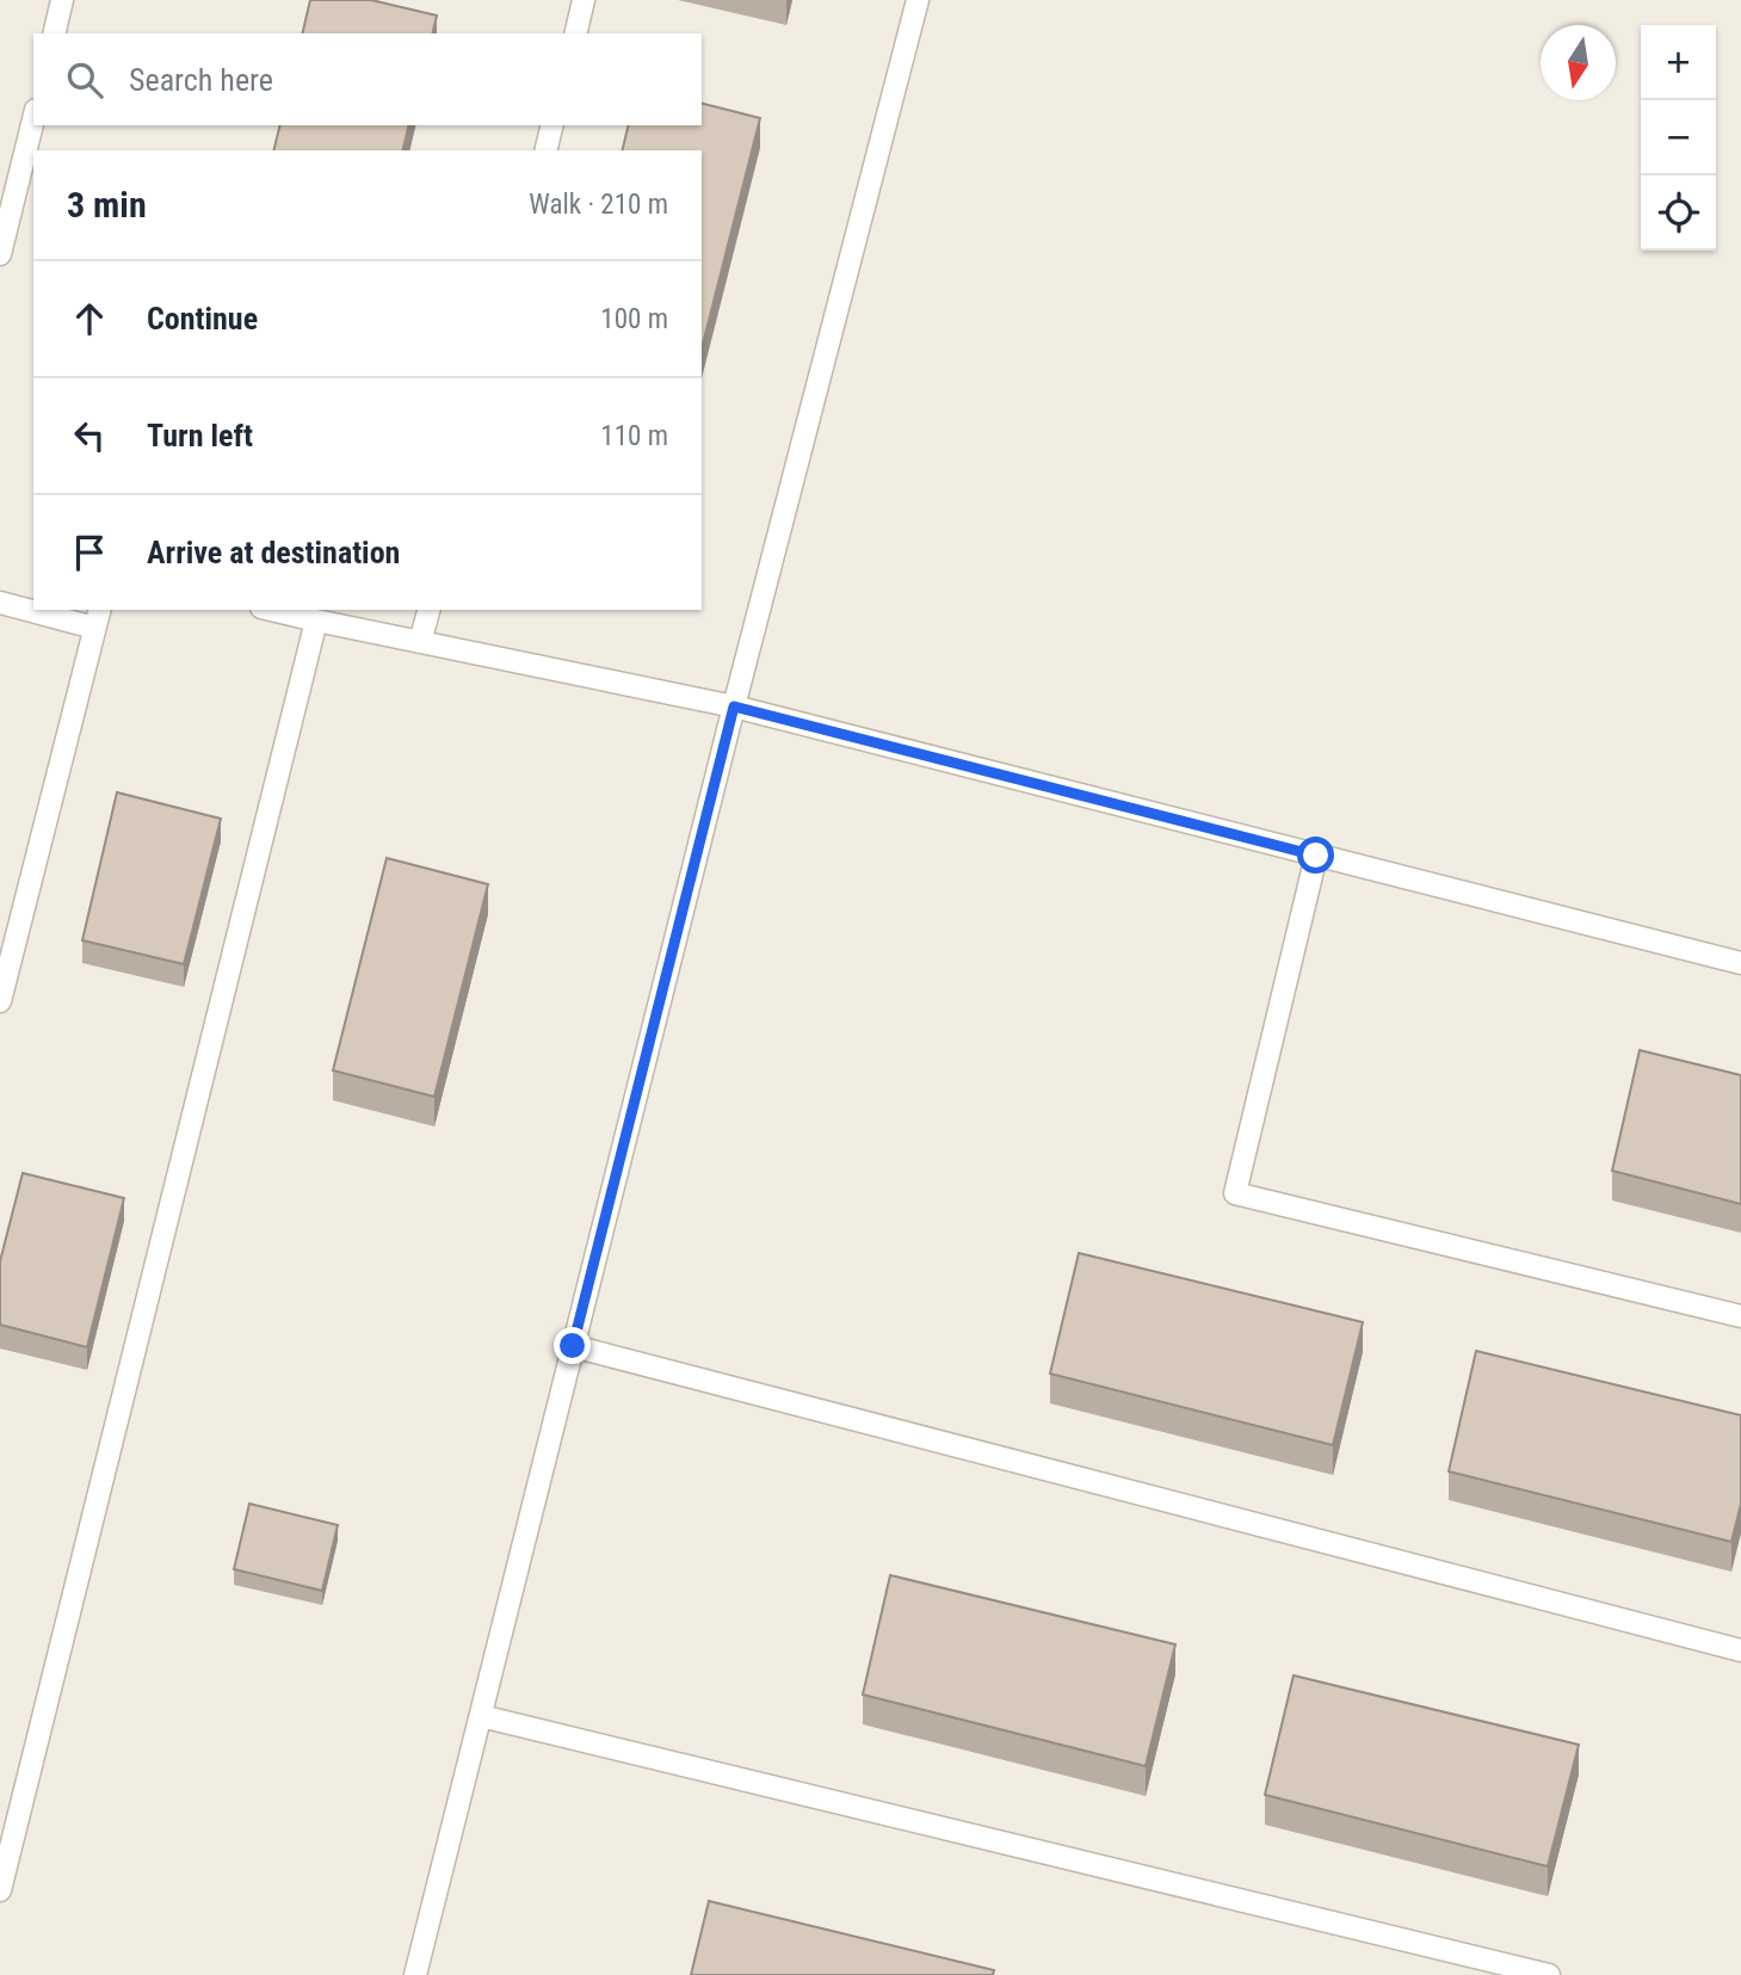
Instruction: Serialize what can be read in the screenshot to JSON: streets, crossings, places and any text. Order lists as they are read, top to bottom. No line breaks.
{"north":"bottom","page":{"map_buttons":["+","−"],"search":"Search here","heading":["3 min","Walk · 210 m"],"list":[["Continue","100 m"],["Turn left","110 m"],"Arrive at destination"]}}
